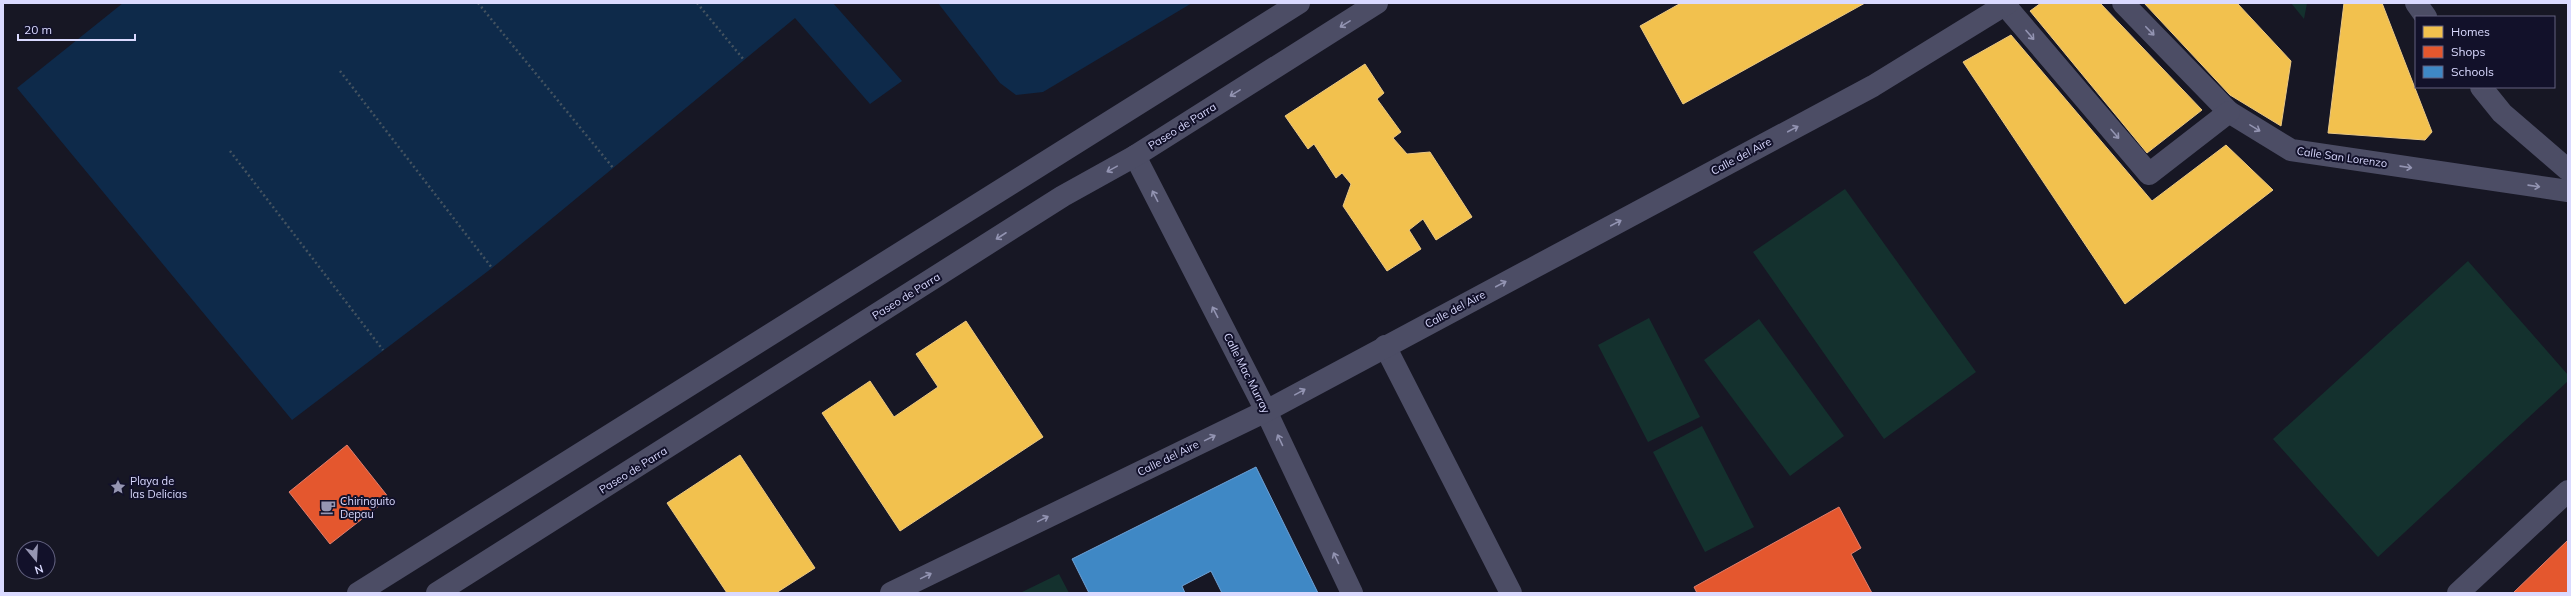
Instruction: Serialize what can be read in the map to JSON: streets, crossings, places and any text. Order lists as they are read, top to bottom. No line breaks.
{"streets":{"street":["Paseo de Parra","Calle del Aire","Calle San Lorenzo","Calle Mac Murray"]},"crossings":[["Paseo de Parra","Calle Mac Murray"],["Calle del Aire","Calle Mac Murray"]],"one_way":["Calle del Aire","Calle San Lorenzo"],"places":{"place":["Playa de las Delicias"],"cafe":["Chiringuito Depau"]},"legend":["Homes","Shops","Schools"],"scale_bar":"20 m","north":"bottom"}
